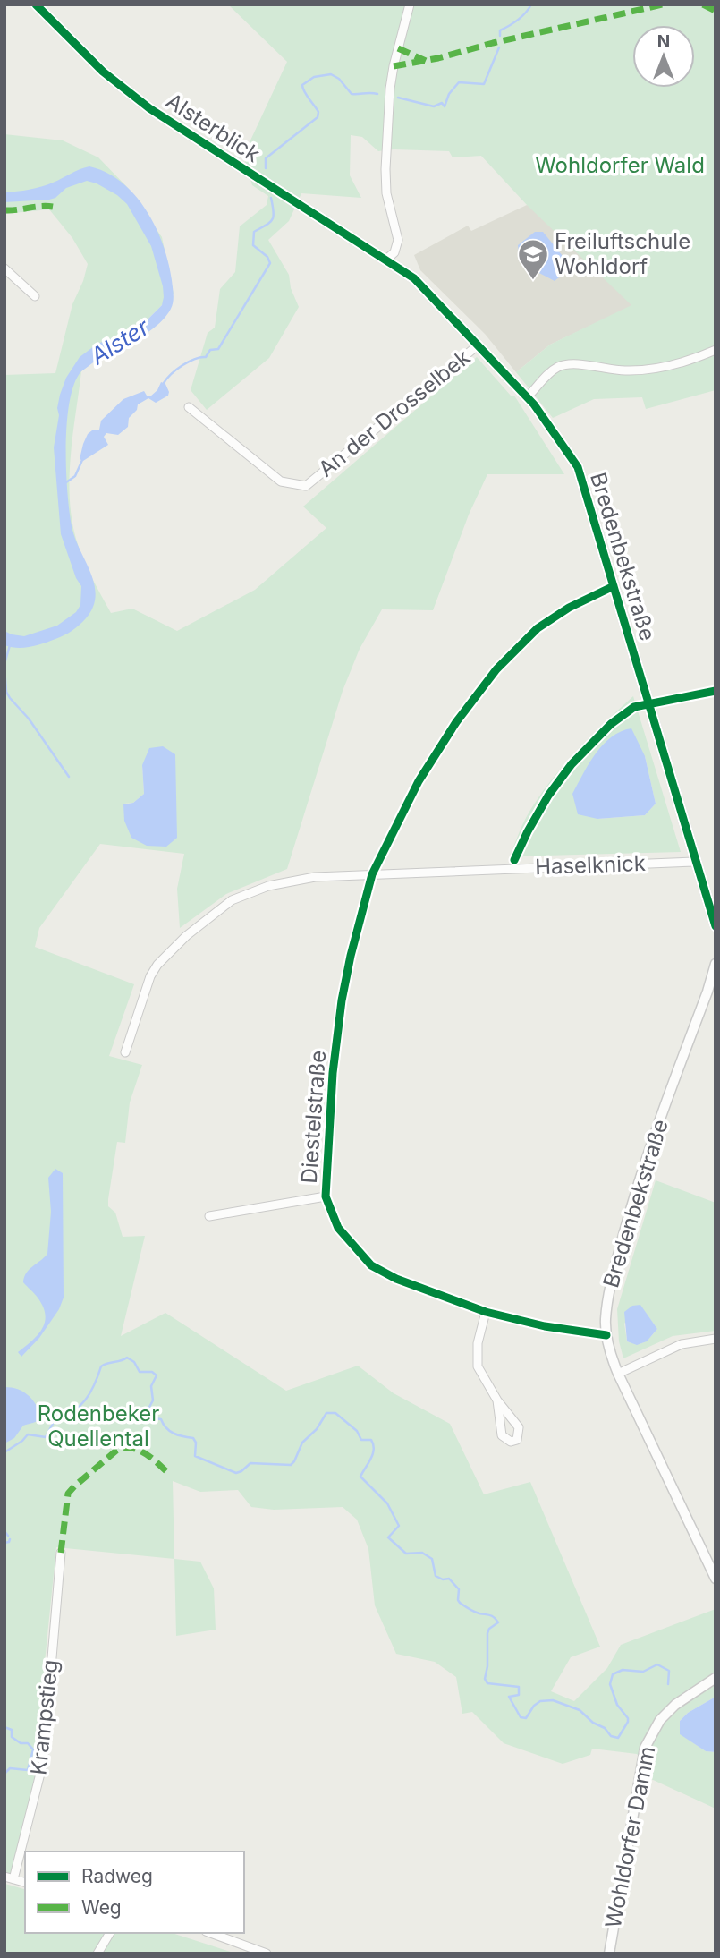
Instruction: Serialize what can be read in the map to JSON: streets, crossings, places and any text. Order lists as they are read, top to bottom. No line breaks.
{"streets":{"street":["Alsterblick","An der Drosselbek","Bredenbekstraße","Haselknick","Diestelstraße","Krampstieg","Wohldorfer Damm"]},"crossings":[["Alsterblick","Bredenbekstraße"],["An der Drosselbek","Bredenbekstraße"],["Bredenbekstraße","Haselknick"],["Bredenbekstraße","Diestelstraße"],["Haselknick","Diestelstraße"]],"water":["Alster"],"parks":["Wohldorfer Wald","Rodenbeker Quellental"],"places":{"school or university":["Freiluftschule Wohldorf"]},"legend":["Radweg","Weg"],"north":"top"}
